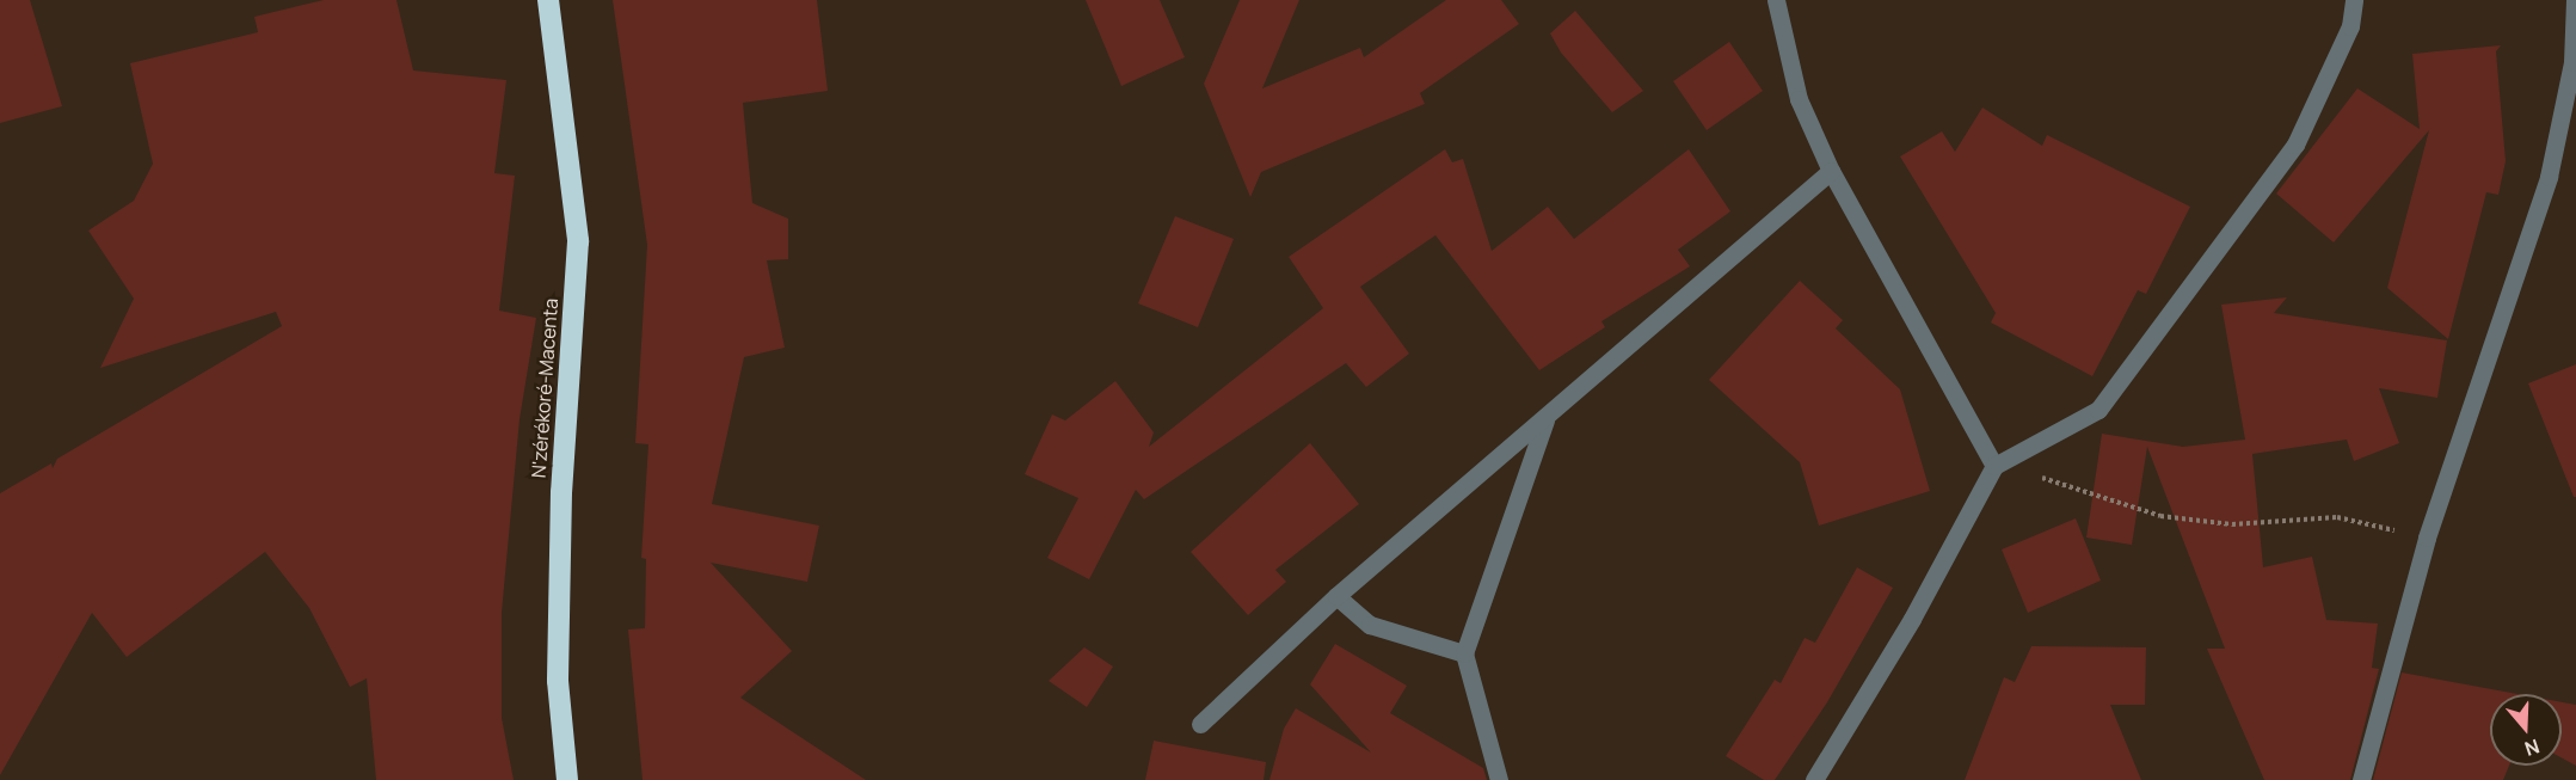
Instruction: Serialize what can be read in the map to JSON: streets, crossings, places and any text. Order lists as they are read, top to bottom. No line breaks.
{"streets":{"highway":["N'zérékoré-Macenta"]},"north":"bottom"}
